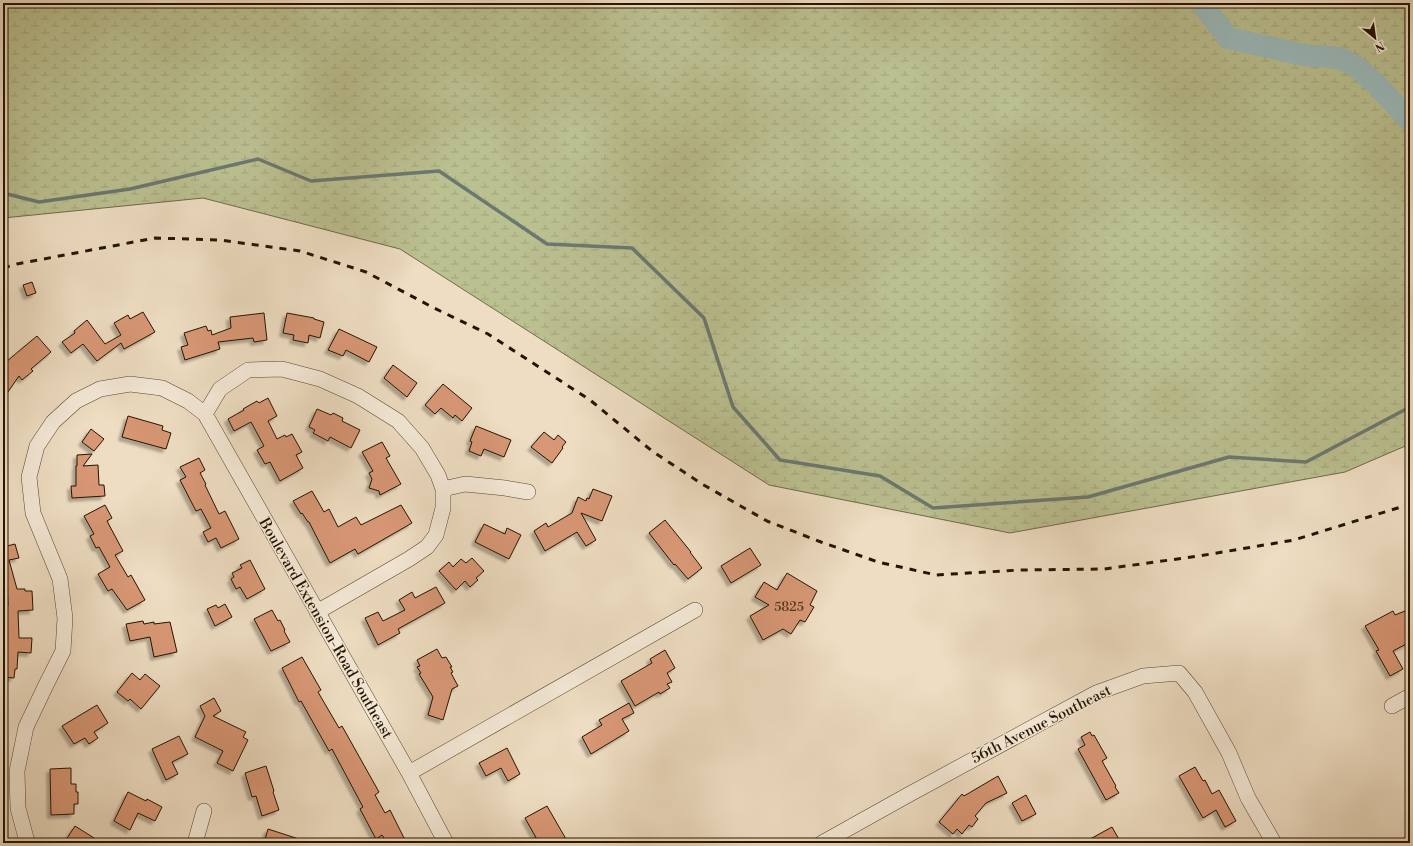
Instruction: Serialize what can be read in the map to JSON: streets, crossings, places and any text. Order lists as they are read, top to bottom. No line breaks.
{"streets":{"street":["Boulevard Extension-Road Southeast","56th Avenue Southeast"]},"house_numbers":["5825"],"north":"bottom right"}
